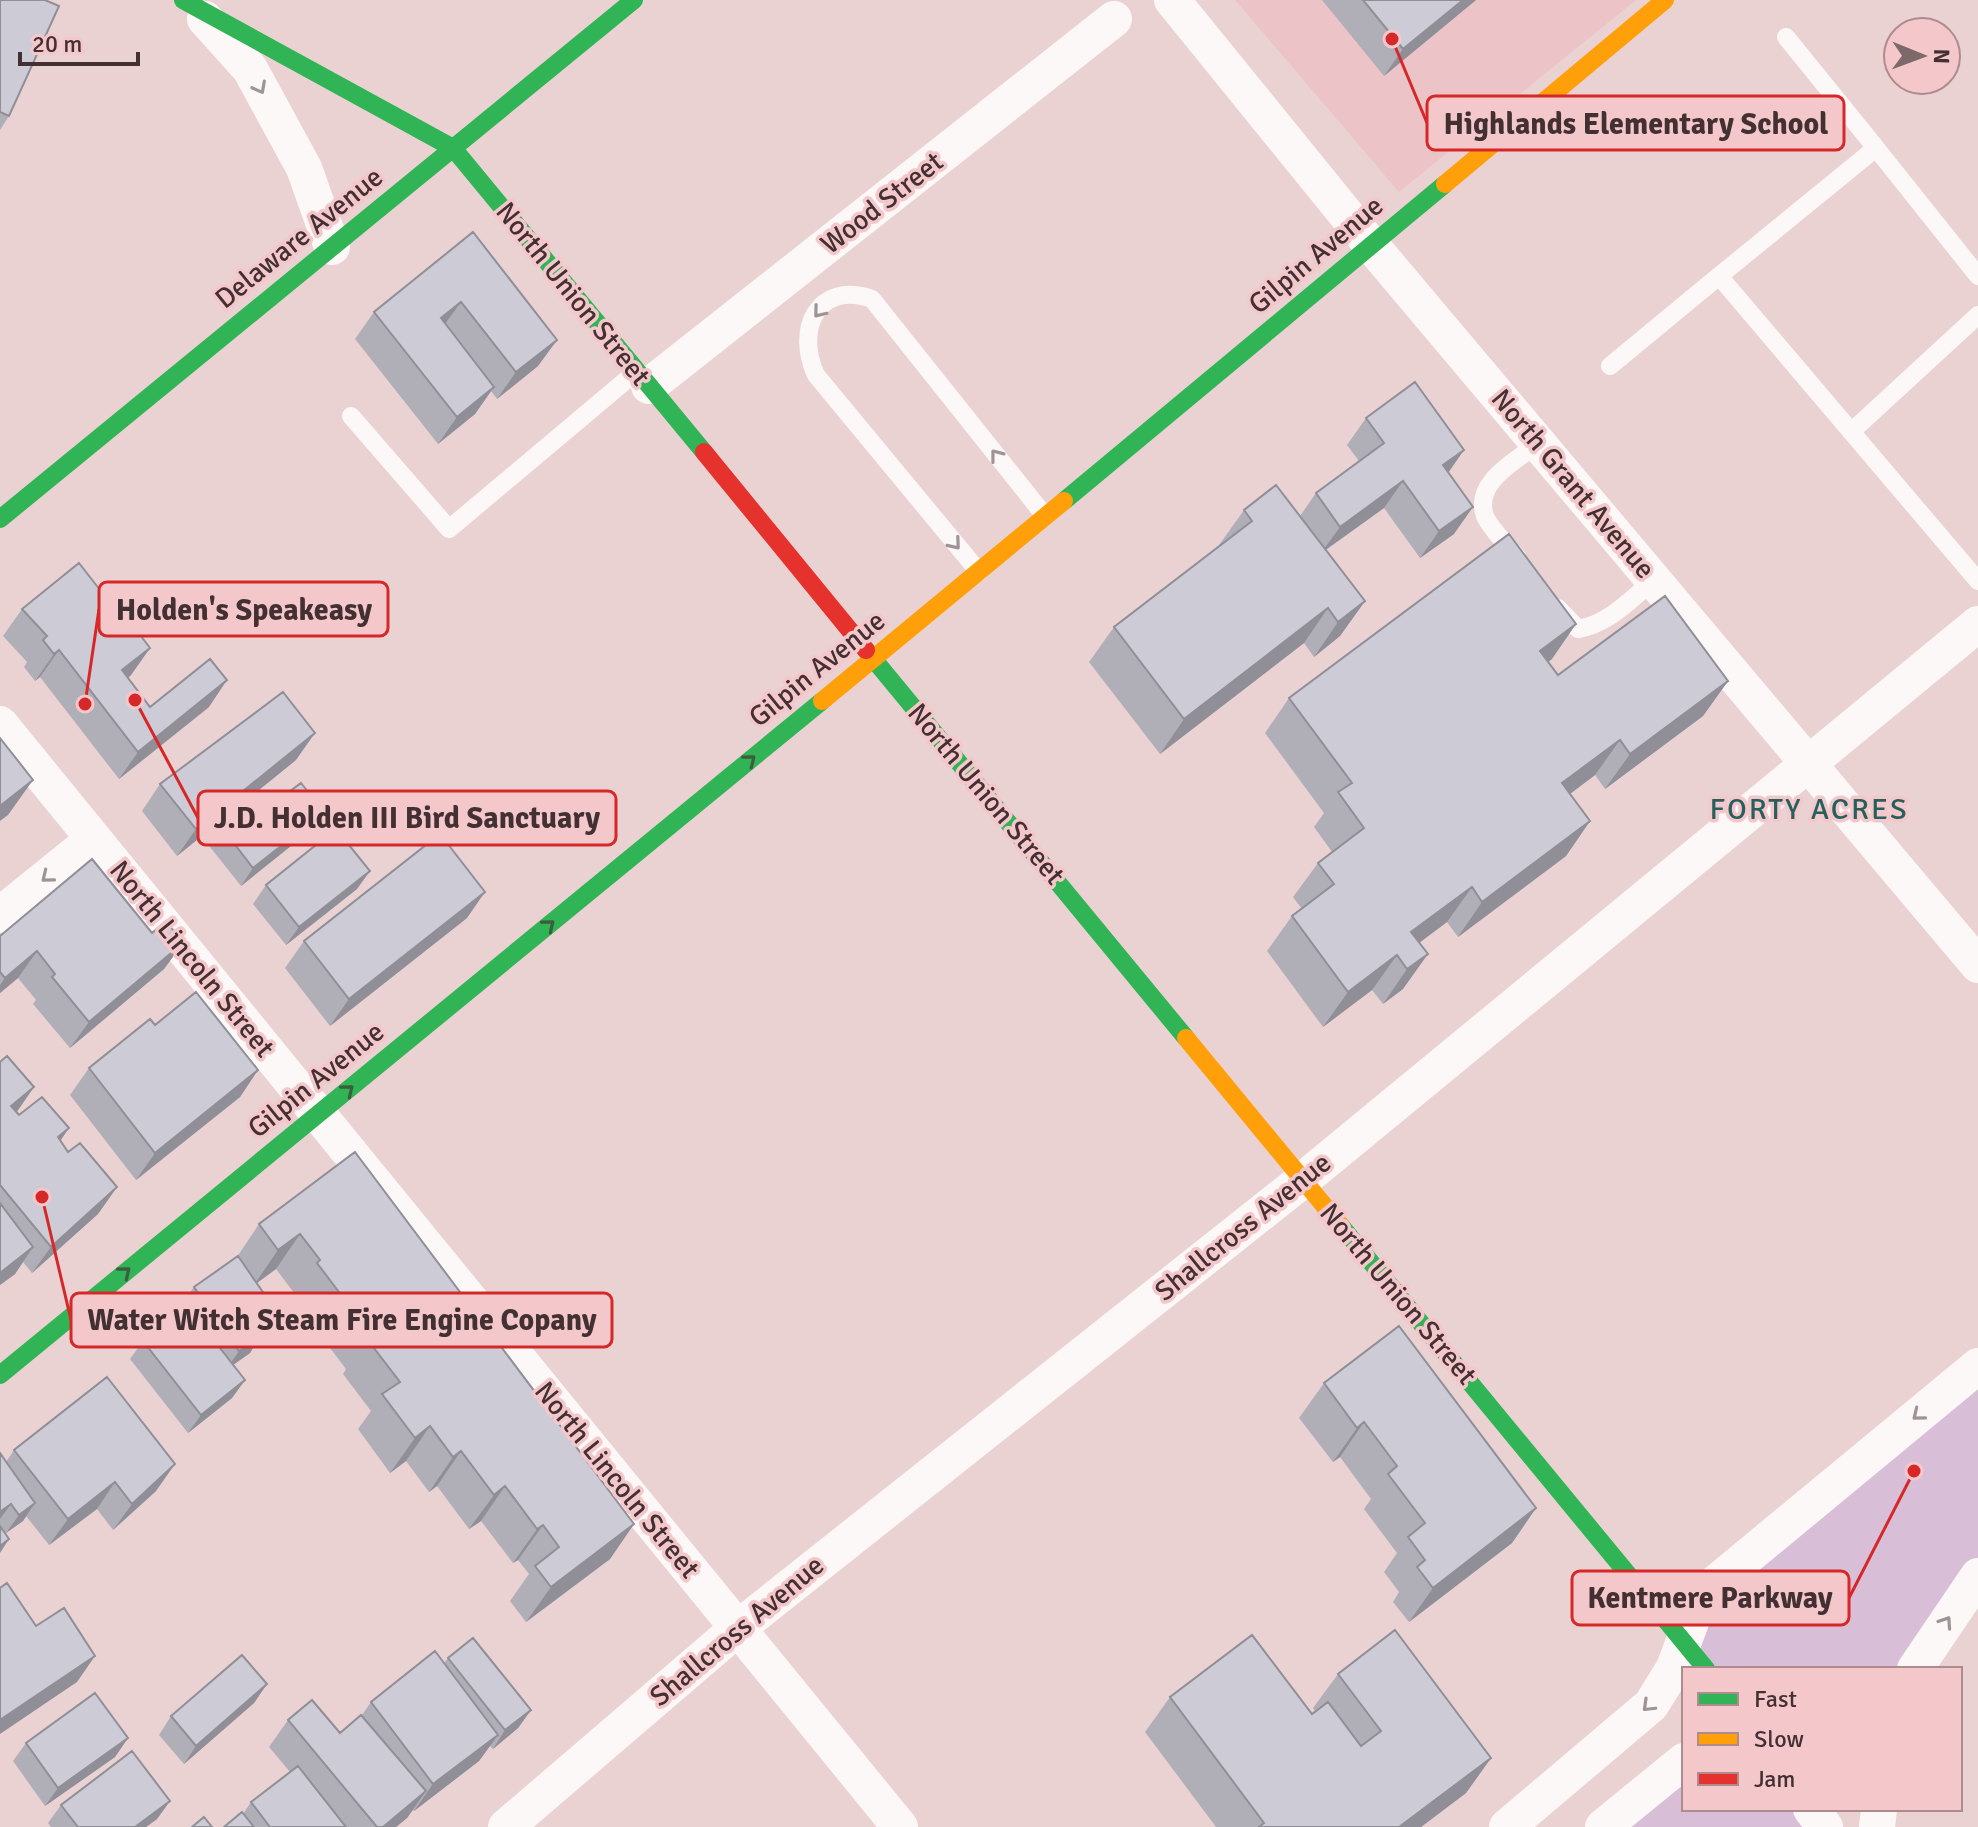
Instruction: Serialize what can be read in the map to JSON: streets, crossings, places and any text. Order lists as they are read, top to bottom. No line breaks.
{"streets":{"street":["Wood Street","Delaware Avenue","Gilpin Avenue","North Union Street","North Grant Avenue","North Lincoln Street","Shallcross Avenue"]},"crossings":[["Wood Street","North Union Street"],["Delaware Avenue","North Union Street"],["Gilpin Avenue","North Union Street"],["Gilpin Avenue","North Grant Avenue"],["Gilpin Avenue","North Lincoln Street"],["North Union Street","Shallcross Avenue"],["North Grant Avenue","Shallcross Avenue"],["North Lincoln Street","Shallcross Avenue"]],"one_way":["Gilpin Avenue"],"districts":["FORTY ACRES"],"places":["Highlands Elementary School","J.D. Holden III Bird Sanctuary","Holden's Speakeasy","Water Witch Steam Fire Engine Copany","Kentmere Parkway"],"legend":["Fast","Slow","Jam"],"scale_bar":"20 m","north":"right"}
